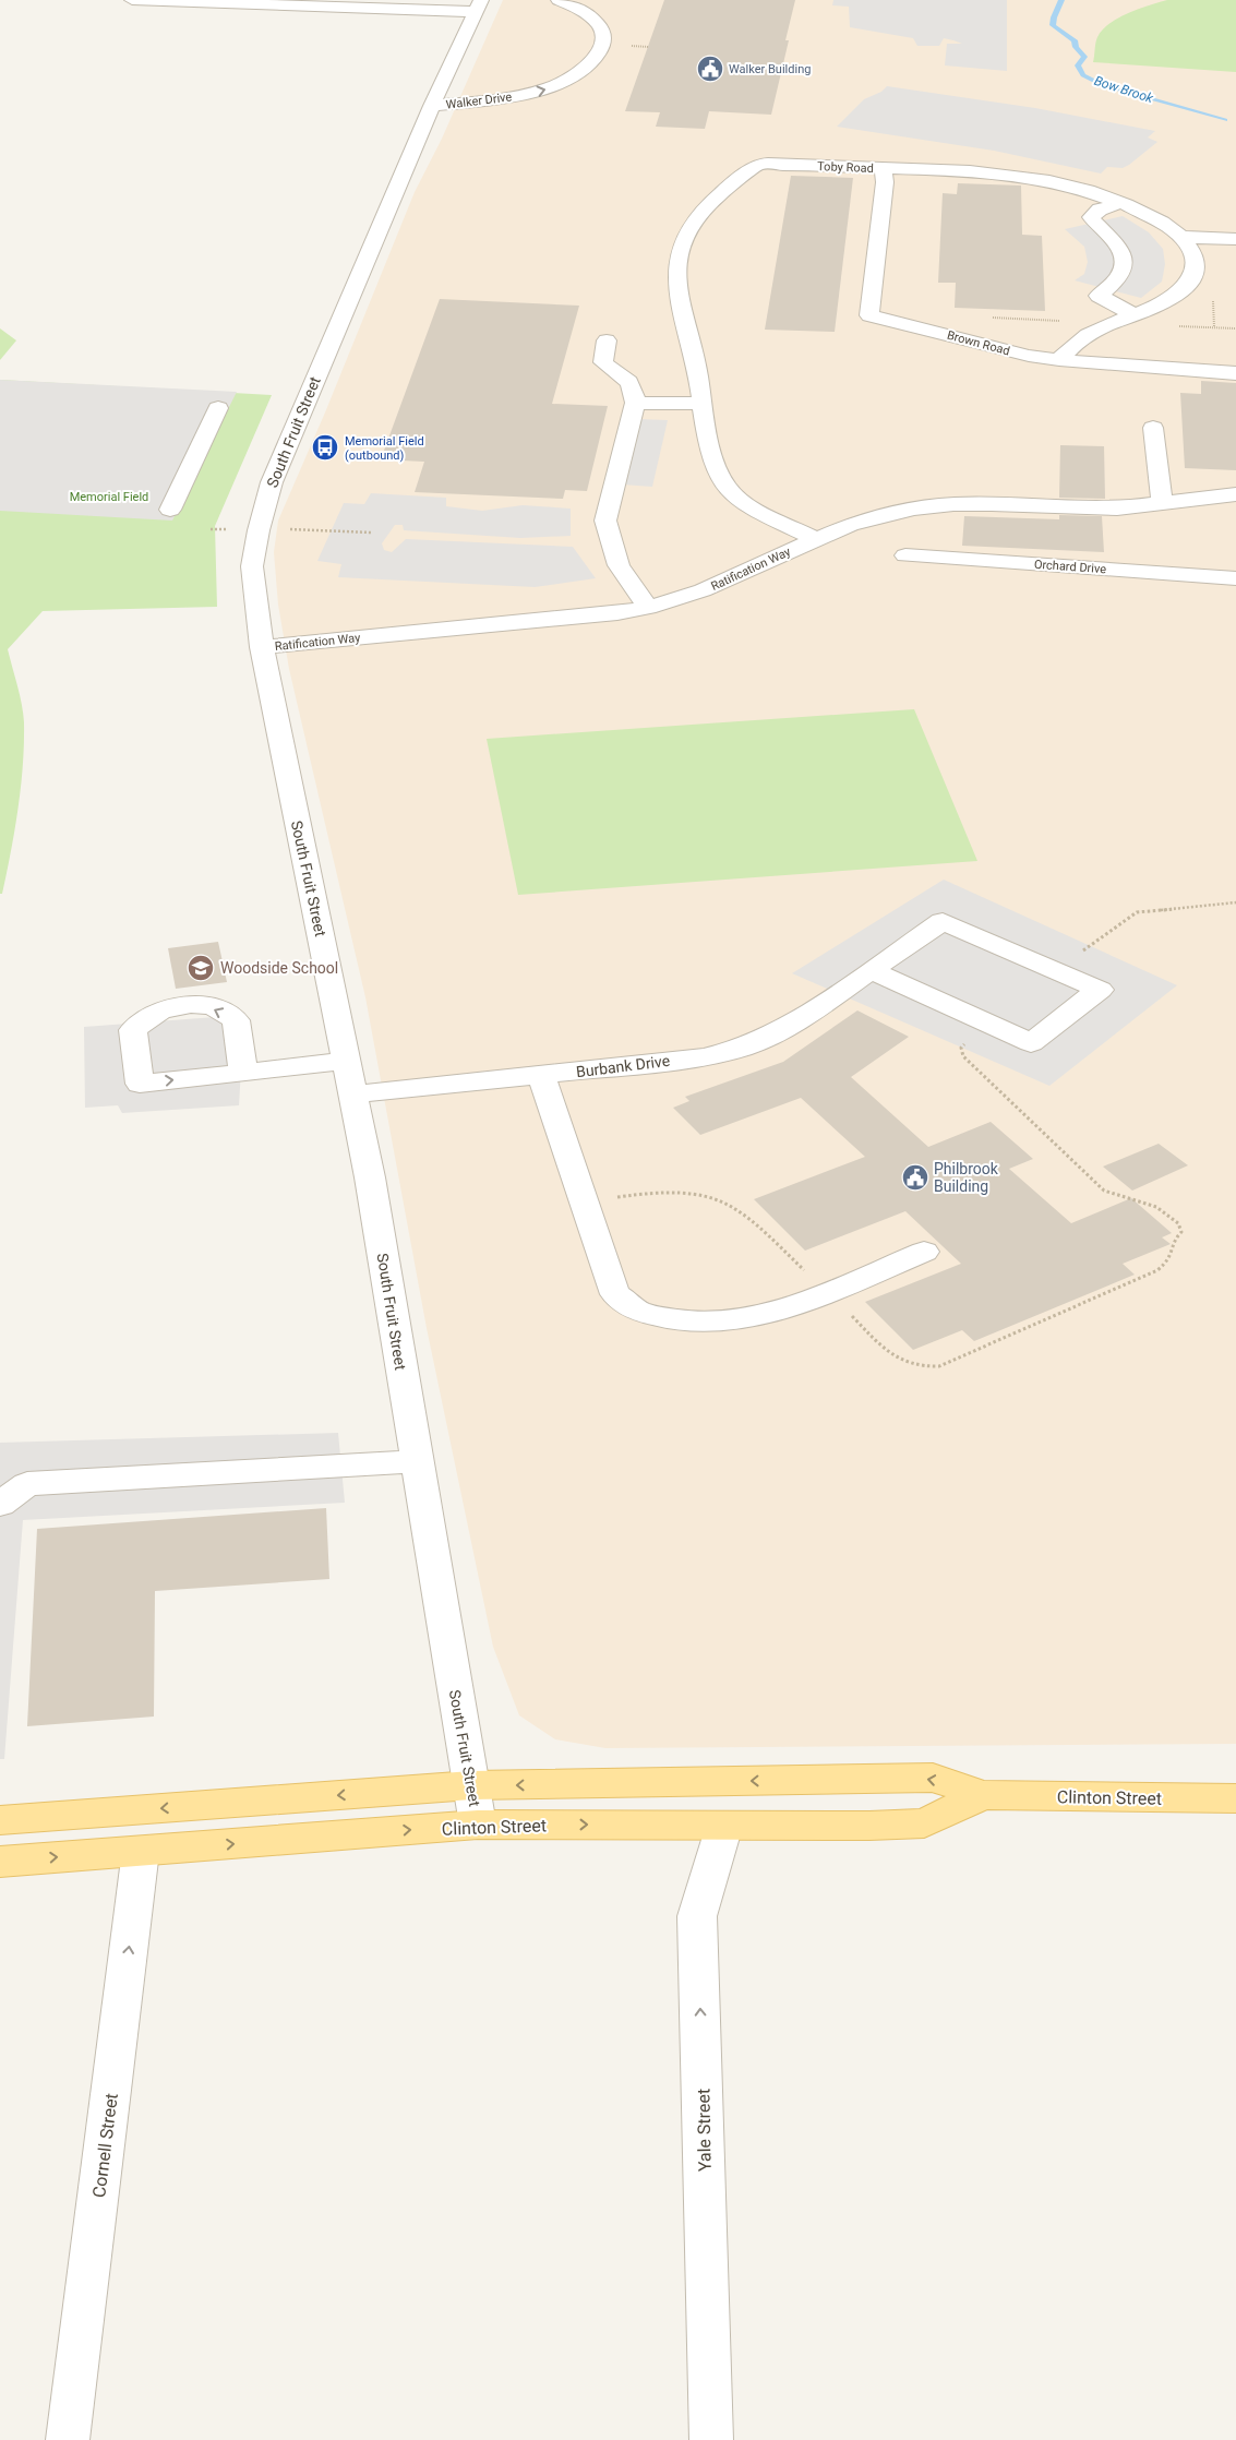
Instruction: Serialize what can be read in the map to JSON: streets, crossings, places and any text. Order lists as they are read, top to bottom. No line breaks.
{"streets":{"main road":["Clinton Street"],"street":["Walker Drive","Toby Road","Brown Road","South Fruit Street","Orchard Drive","Ratification Way","Burbank Drive","Yale Street","Cornell Street"]},"crossings":[["Walker Drive","South Fruit Street"],["Toby Road","Brown Road"],["Toby Road","Ratification Way"],["South Fruit Street","Ratification Way"],["South Fruit Street","Burbank Drive"],["South Fruit Street","Clinton Street"],["Clinton Street","Yale Street"],["Clinton Street","Cornell Street"]],"one_way":["Yale Street","Cornell Street"],"water":["Bow Brook"],"parks":["Memorial Field"],"places":{"public building":["Walker Building","Philbrook Building"],"bus stop":["Memorial Field (outbound)"],"school or university":["Woodside School"]}}
